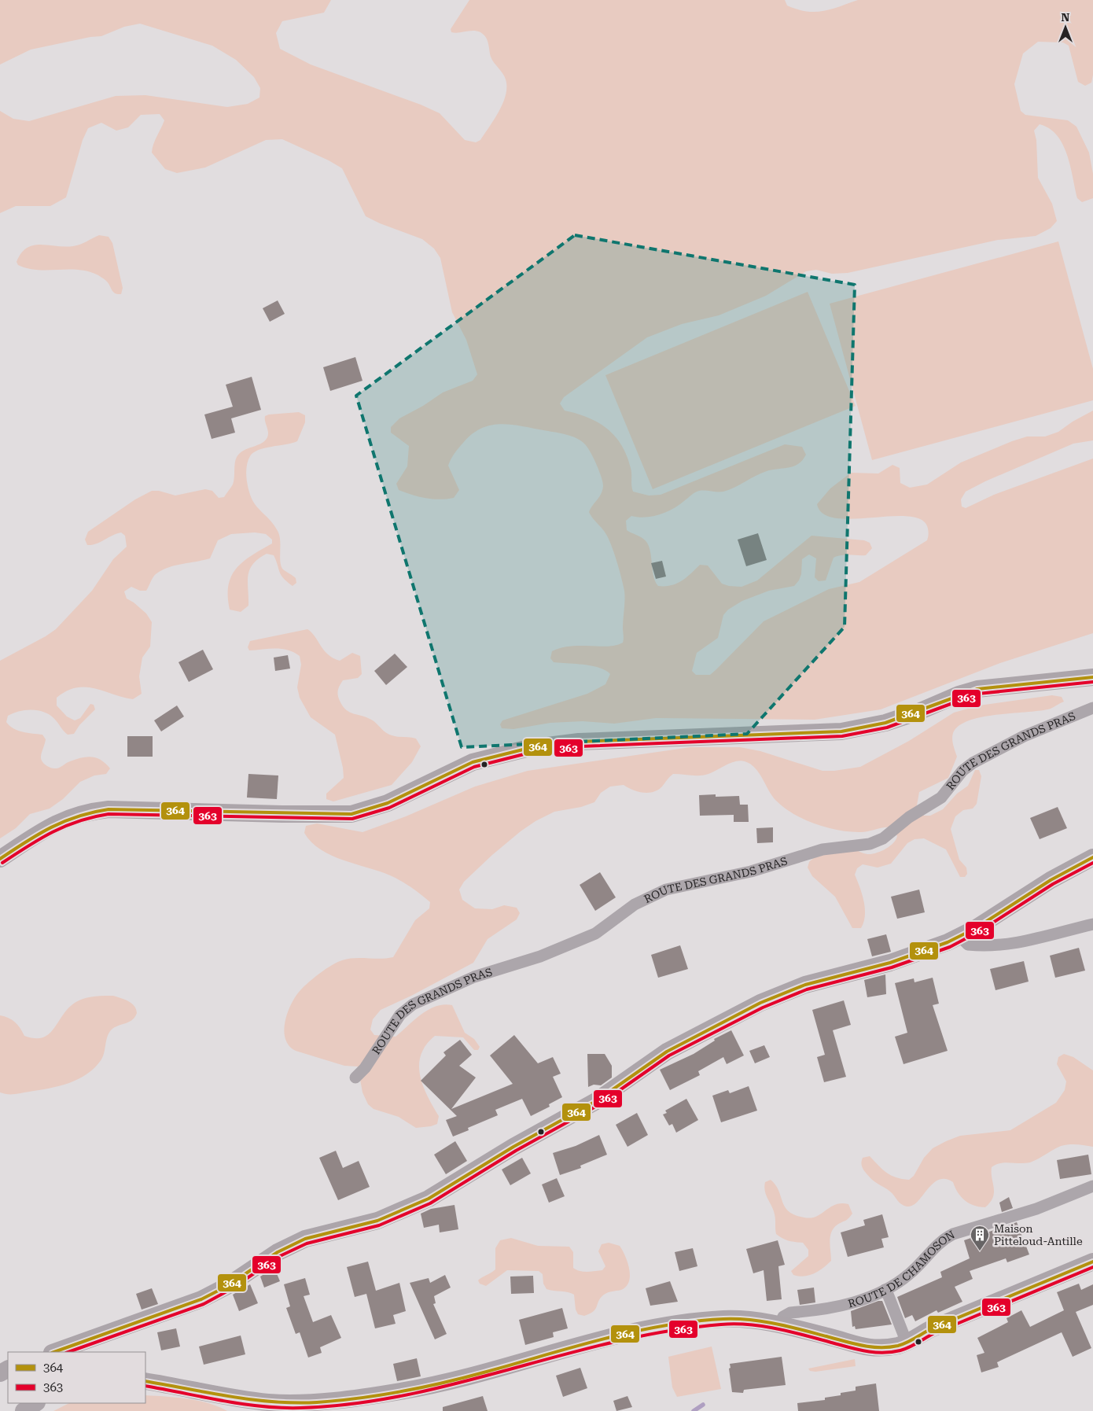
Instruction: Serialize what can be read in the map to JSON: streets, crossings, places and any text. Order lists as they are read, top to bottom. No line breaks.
{"streets":{"street":["ROUTE DES GRANDS PRAS","ROUTE DE CHAMOSON"]},"places":{"building":["Maison Pitteloud-Antille"]},"lines":["transit line 364","transit line 363"],"legend":["364","363"],"north":"top"}
